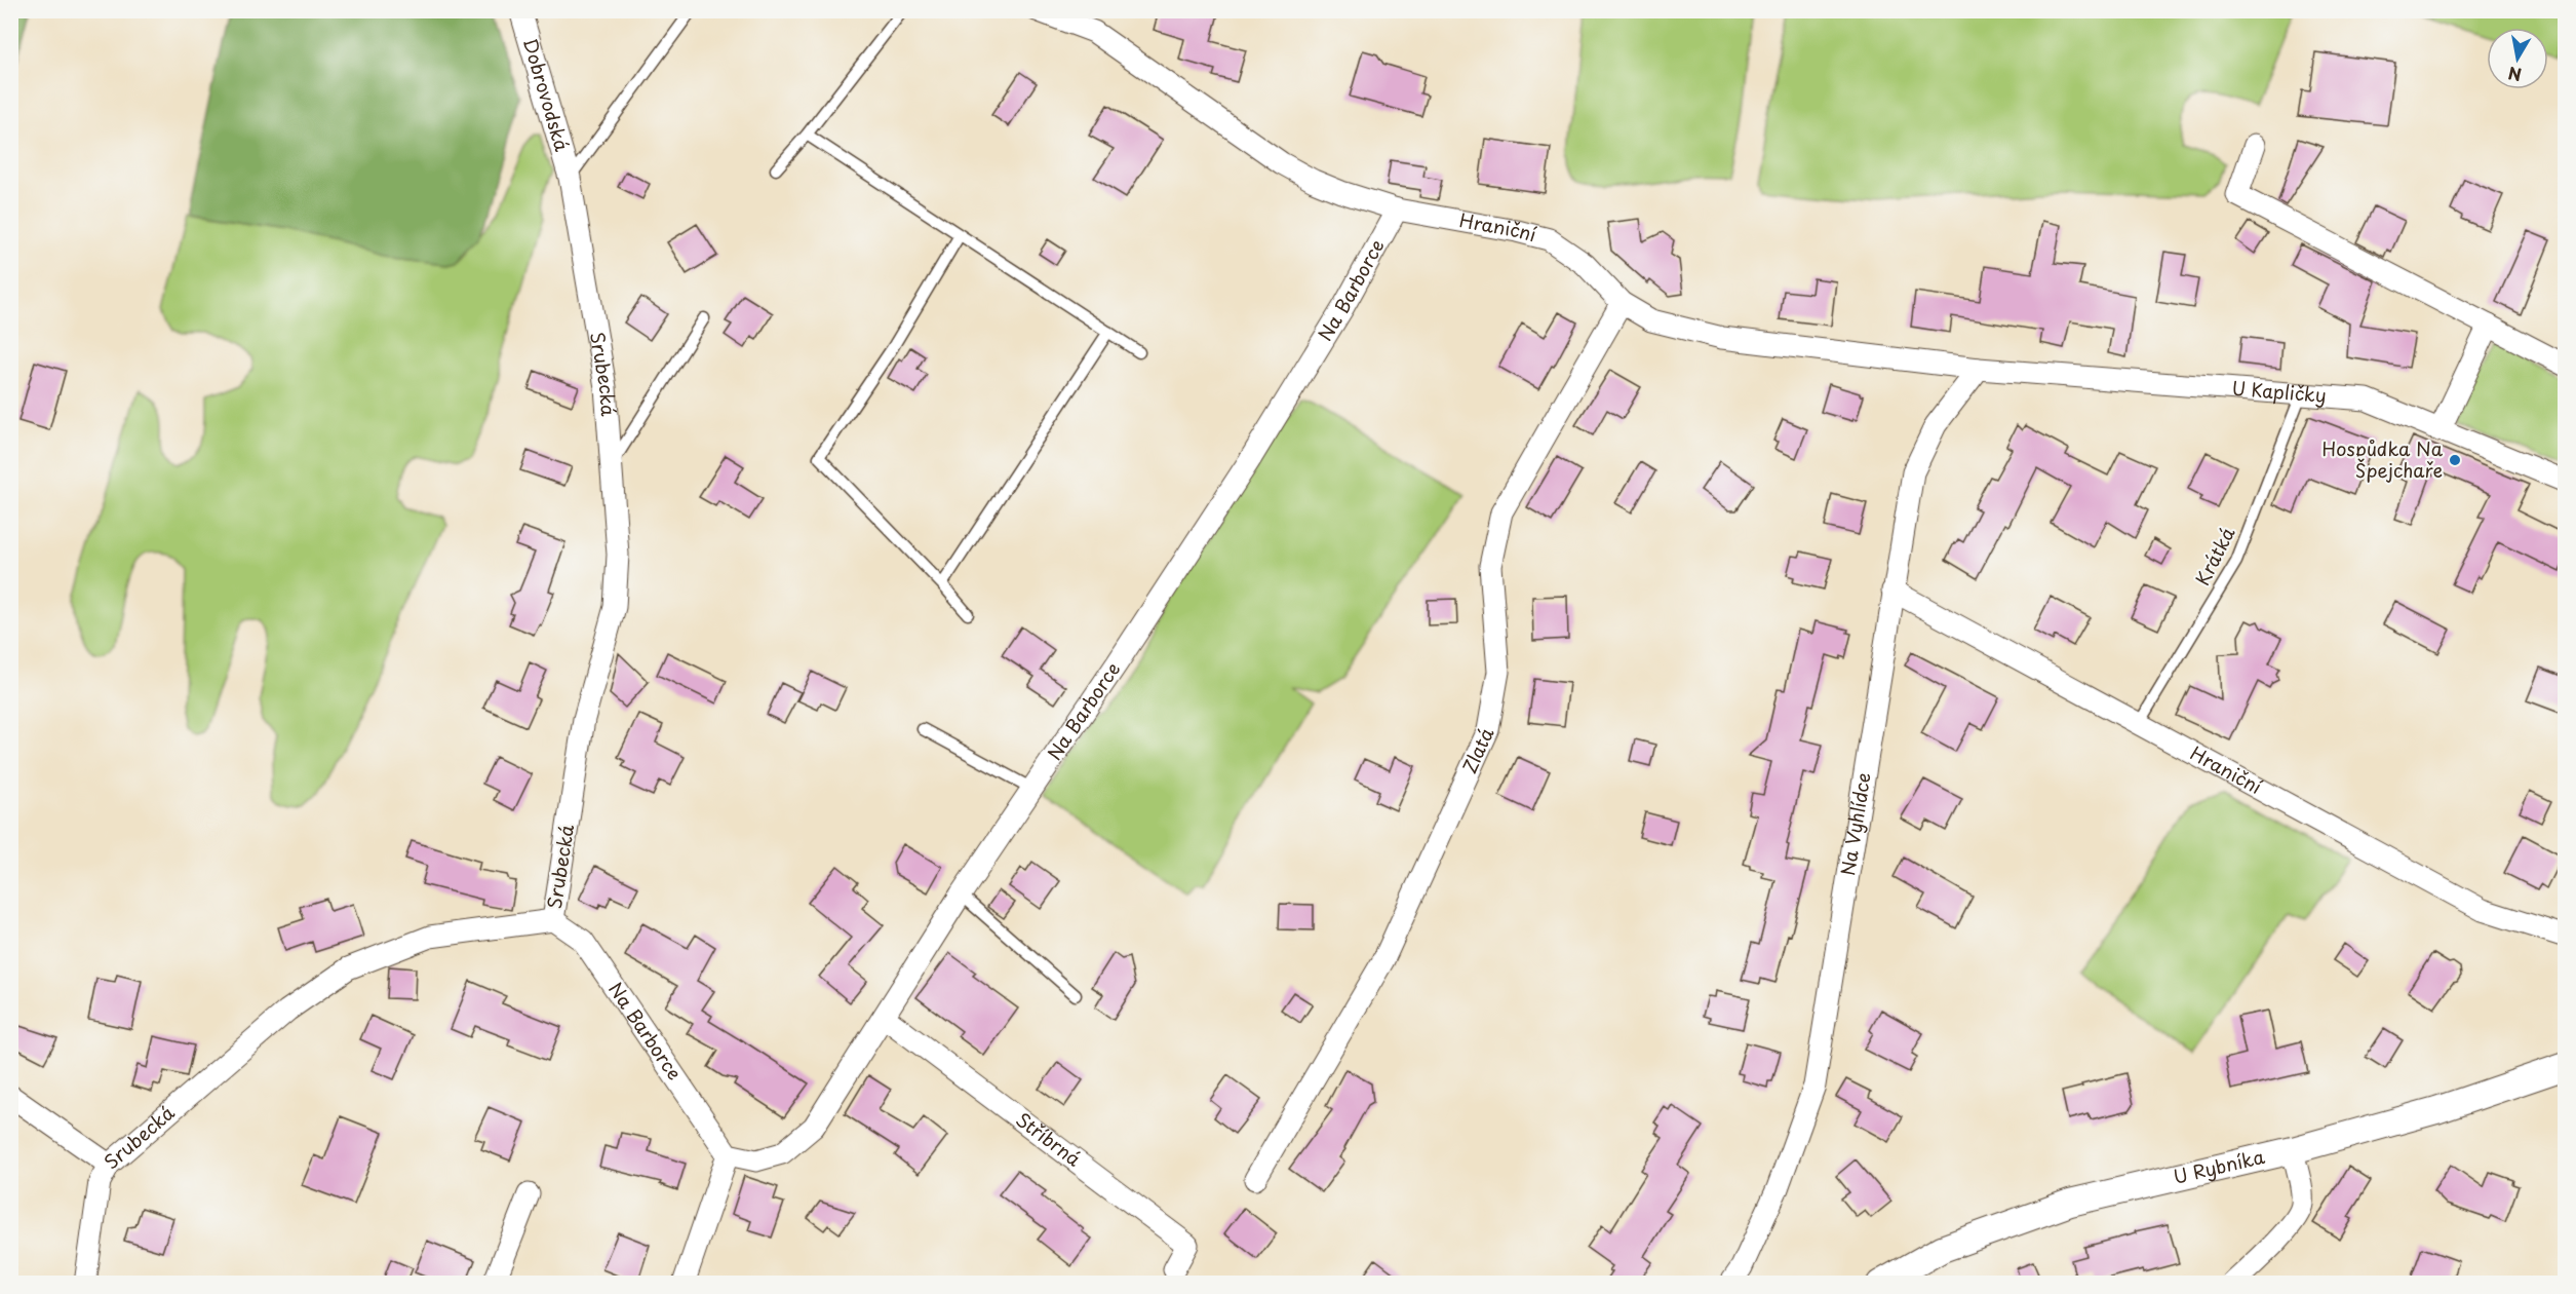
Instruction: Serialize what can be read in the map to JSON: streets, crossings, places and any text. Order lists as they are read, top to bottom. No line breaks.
{"streets":{"street":["Dobrovodská","Hraniční","Na Barborce","Srubecká","U Kapličky","Zlatá","Na Vyhlídce","Stříbrná","U Rybníka"],"lane":["Krátká"]},"crossings":[["Dobrovodská","Srubecká"],["Hraniční","Na Barborce"],["Hraniční","U Kapličky"],["Hraniční","Krátká"],["Hraniční","Zlatá"],["Hraniční","Na Vyhlídce"],["Na Barborce","Srubecká"],["Na Barborce","Stříbrná"],["U Kapličky","Krátká"],["U Kapličky","Na Vyhlídce"]],"places":["Hospůdka Na Špejchaře"],"north":"bottom"}
